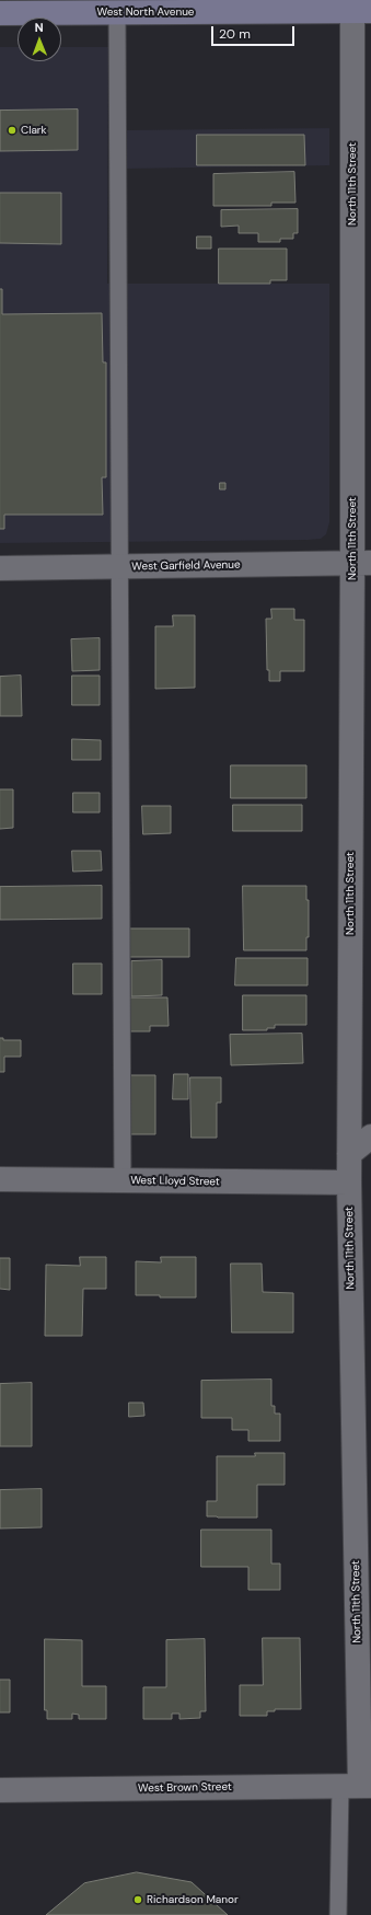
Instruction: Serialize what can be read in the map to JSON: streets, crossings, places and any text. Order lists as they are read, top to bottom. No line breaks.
{"streets":{"main road":["West North Avenue"],"street":["North 11th Street","West Garfield Avenue","West Lloyd Street","West Brown Street"]},"crossings":[["West North Avenue","North 11th Street"],["North 11th Street","West Garfield Avenue"],["North 11th Street","West Lloyd Street"],["North 11th Street","West Brown Street"]],"places":["Clark","Richardson Manor"],"scale_bar":"20 m","north":"top"}
